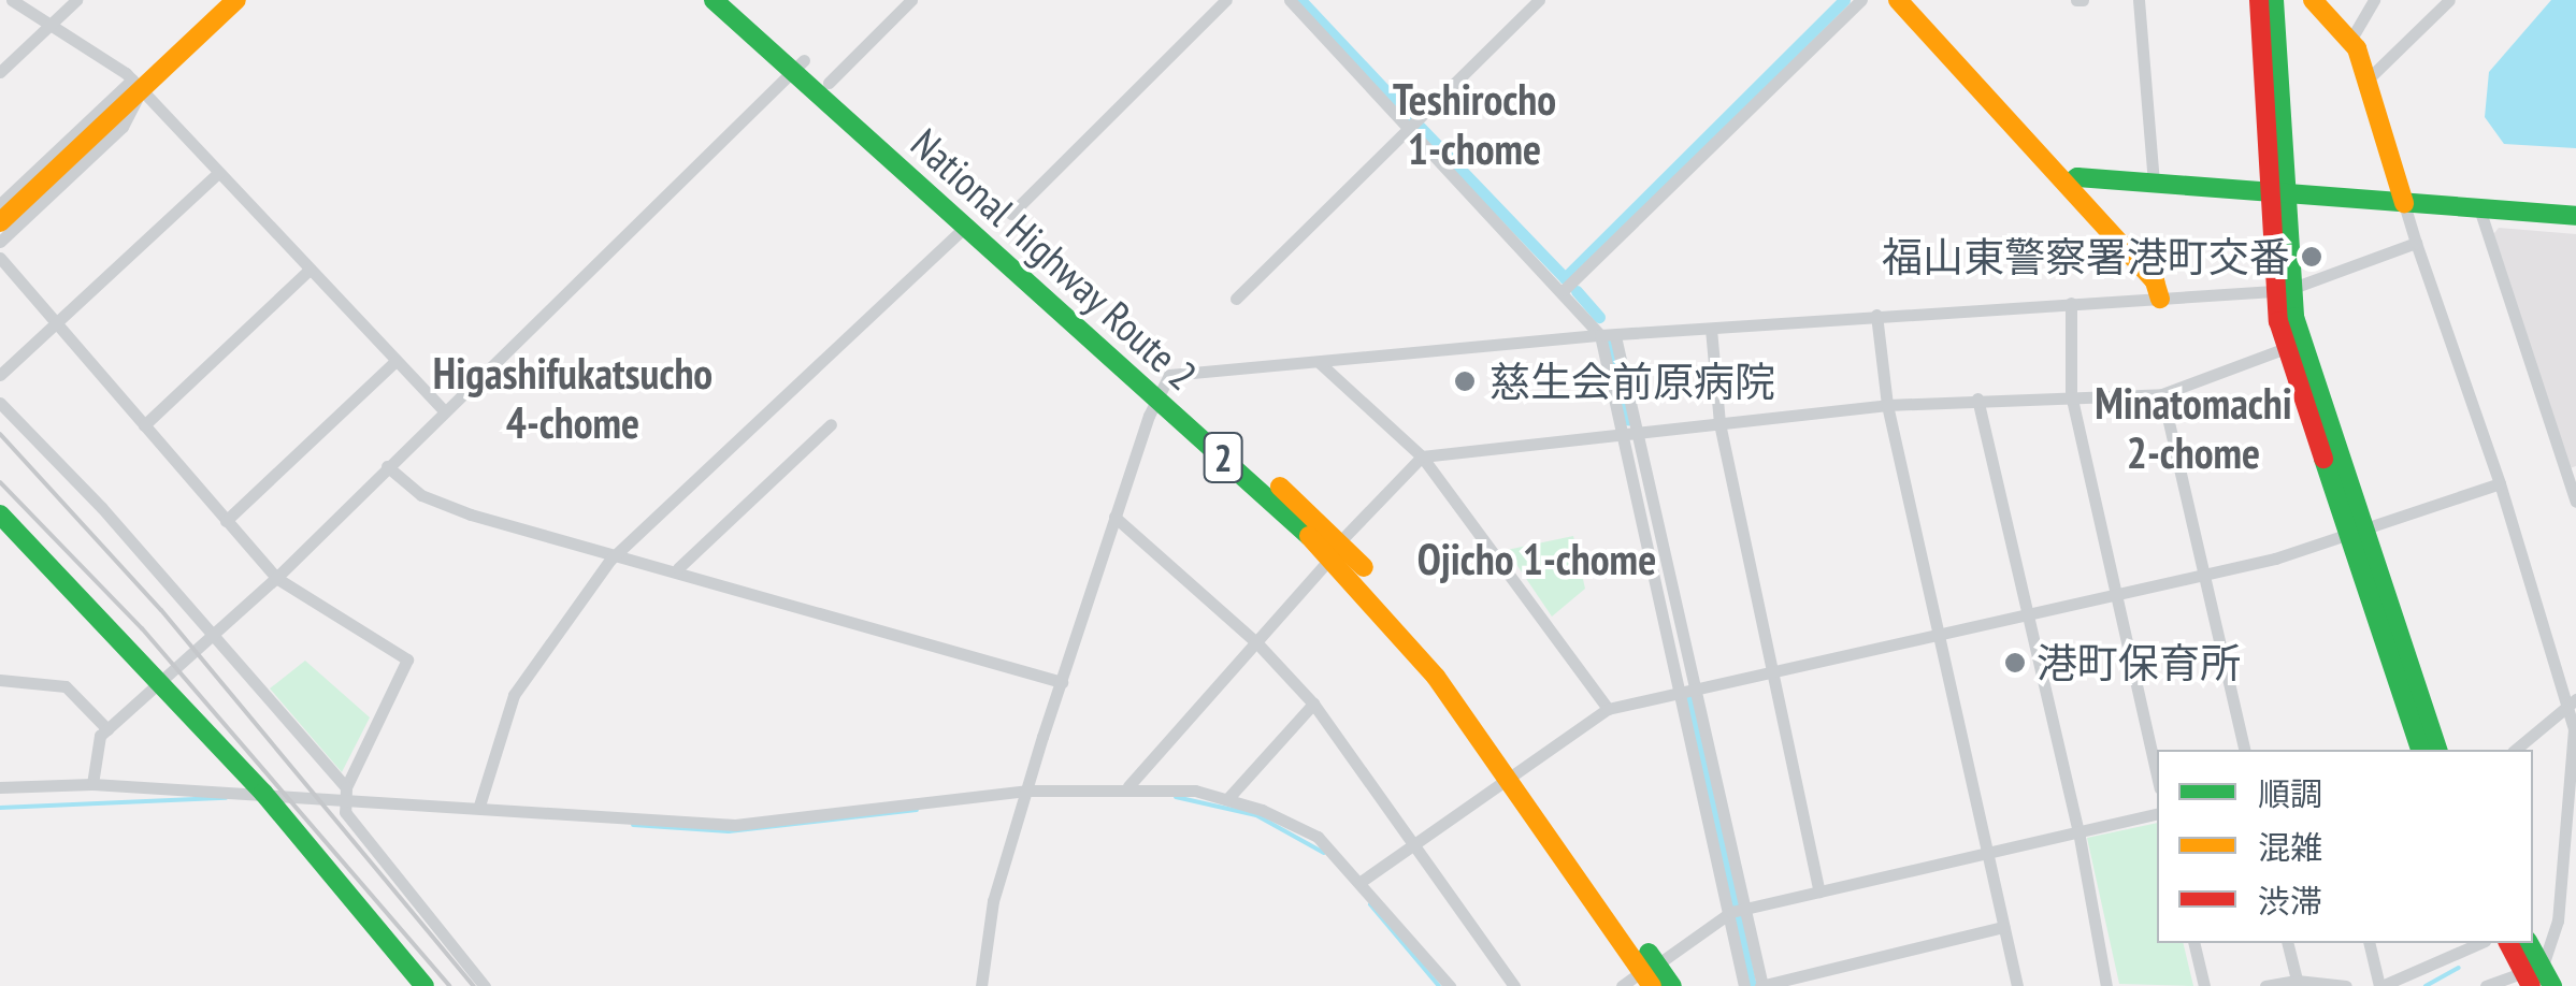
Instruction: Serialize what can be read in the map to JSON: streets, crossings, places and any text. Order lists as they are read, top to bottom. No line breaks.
{"streets":{"main road":["National Highway Route 2","2"]},"districts":["Teshirocho 1-chome","Higashifukatsucho 4-chome","Minatomachi 2-chome","Ojicho 1-chome"],"places":["福山東警察署港町交番","慈生会前原病院","港町保育所"],"legend":["順調","混雑","渋滞"]}
